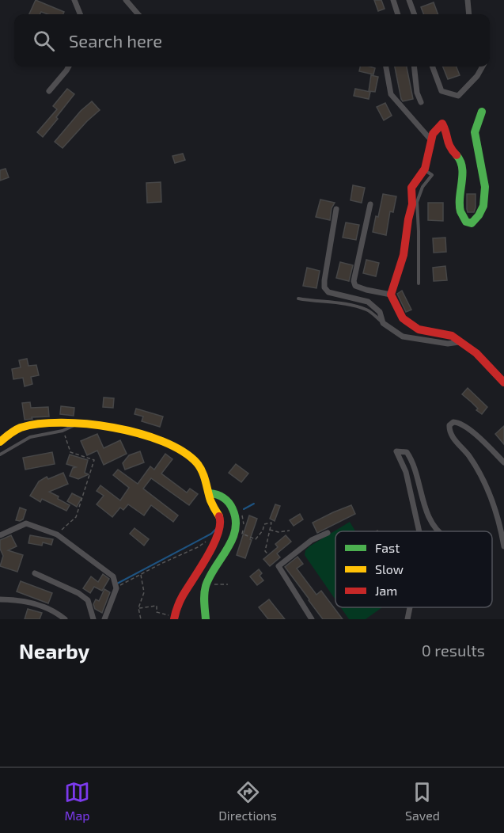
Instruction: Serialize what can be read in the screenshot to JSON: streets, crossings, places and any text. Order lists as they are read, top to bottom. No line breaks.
{"legend":["Fast","Slow","Jam"],"page":{"search":"Search here","heading":["Nearby","0 results"],"nav":["Map","Directions","Saved"]}}
